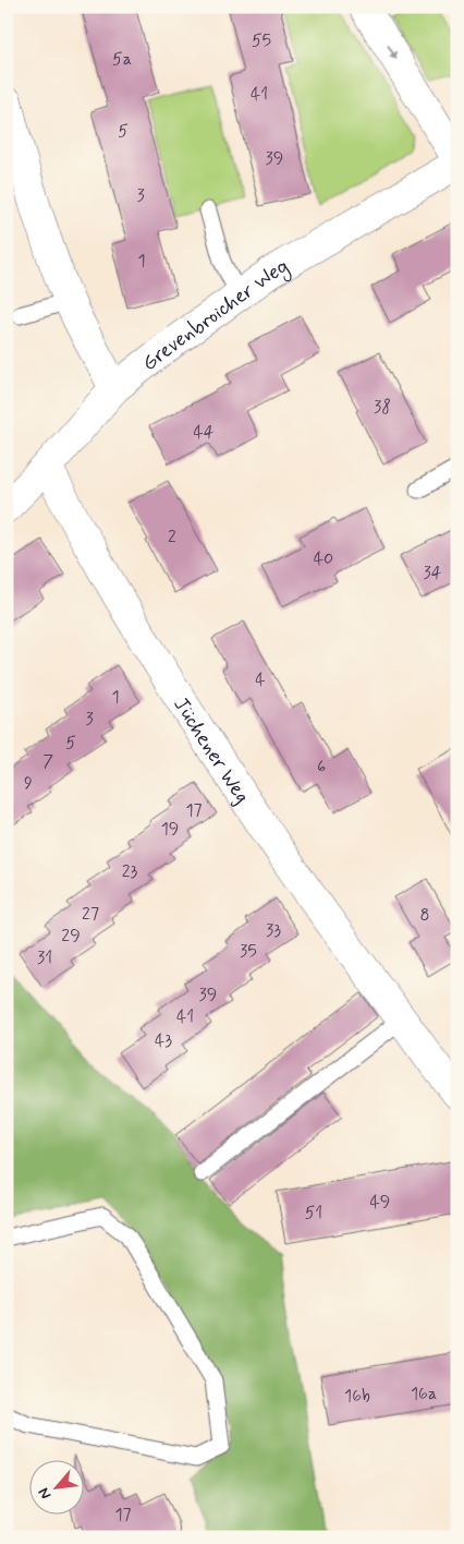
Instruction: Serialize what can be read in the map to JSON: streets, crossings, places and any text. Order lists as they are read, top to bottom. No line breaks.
{"streets":{"street":["Grevenbroicher Weg","Jüchener Weg"]},"crossings":[["Grevenbroicher Weg","Jüchener Weg"]],"house_numbers":["55","5a","41","5","39","3","1","38","44","2","40","34","4","1","3","5","7","6","9","17","19","23","27","8","33","29","35","31","39","41","43","49","51","16a","16b","17"],"north":"bottom left"}
